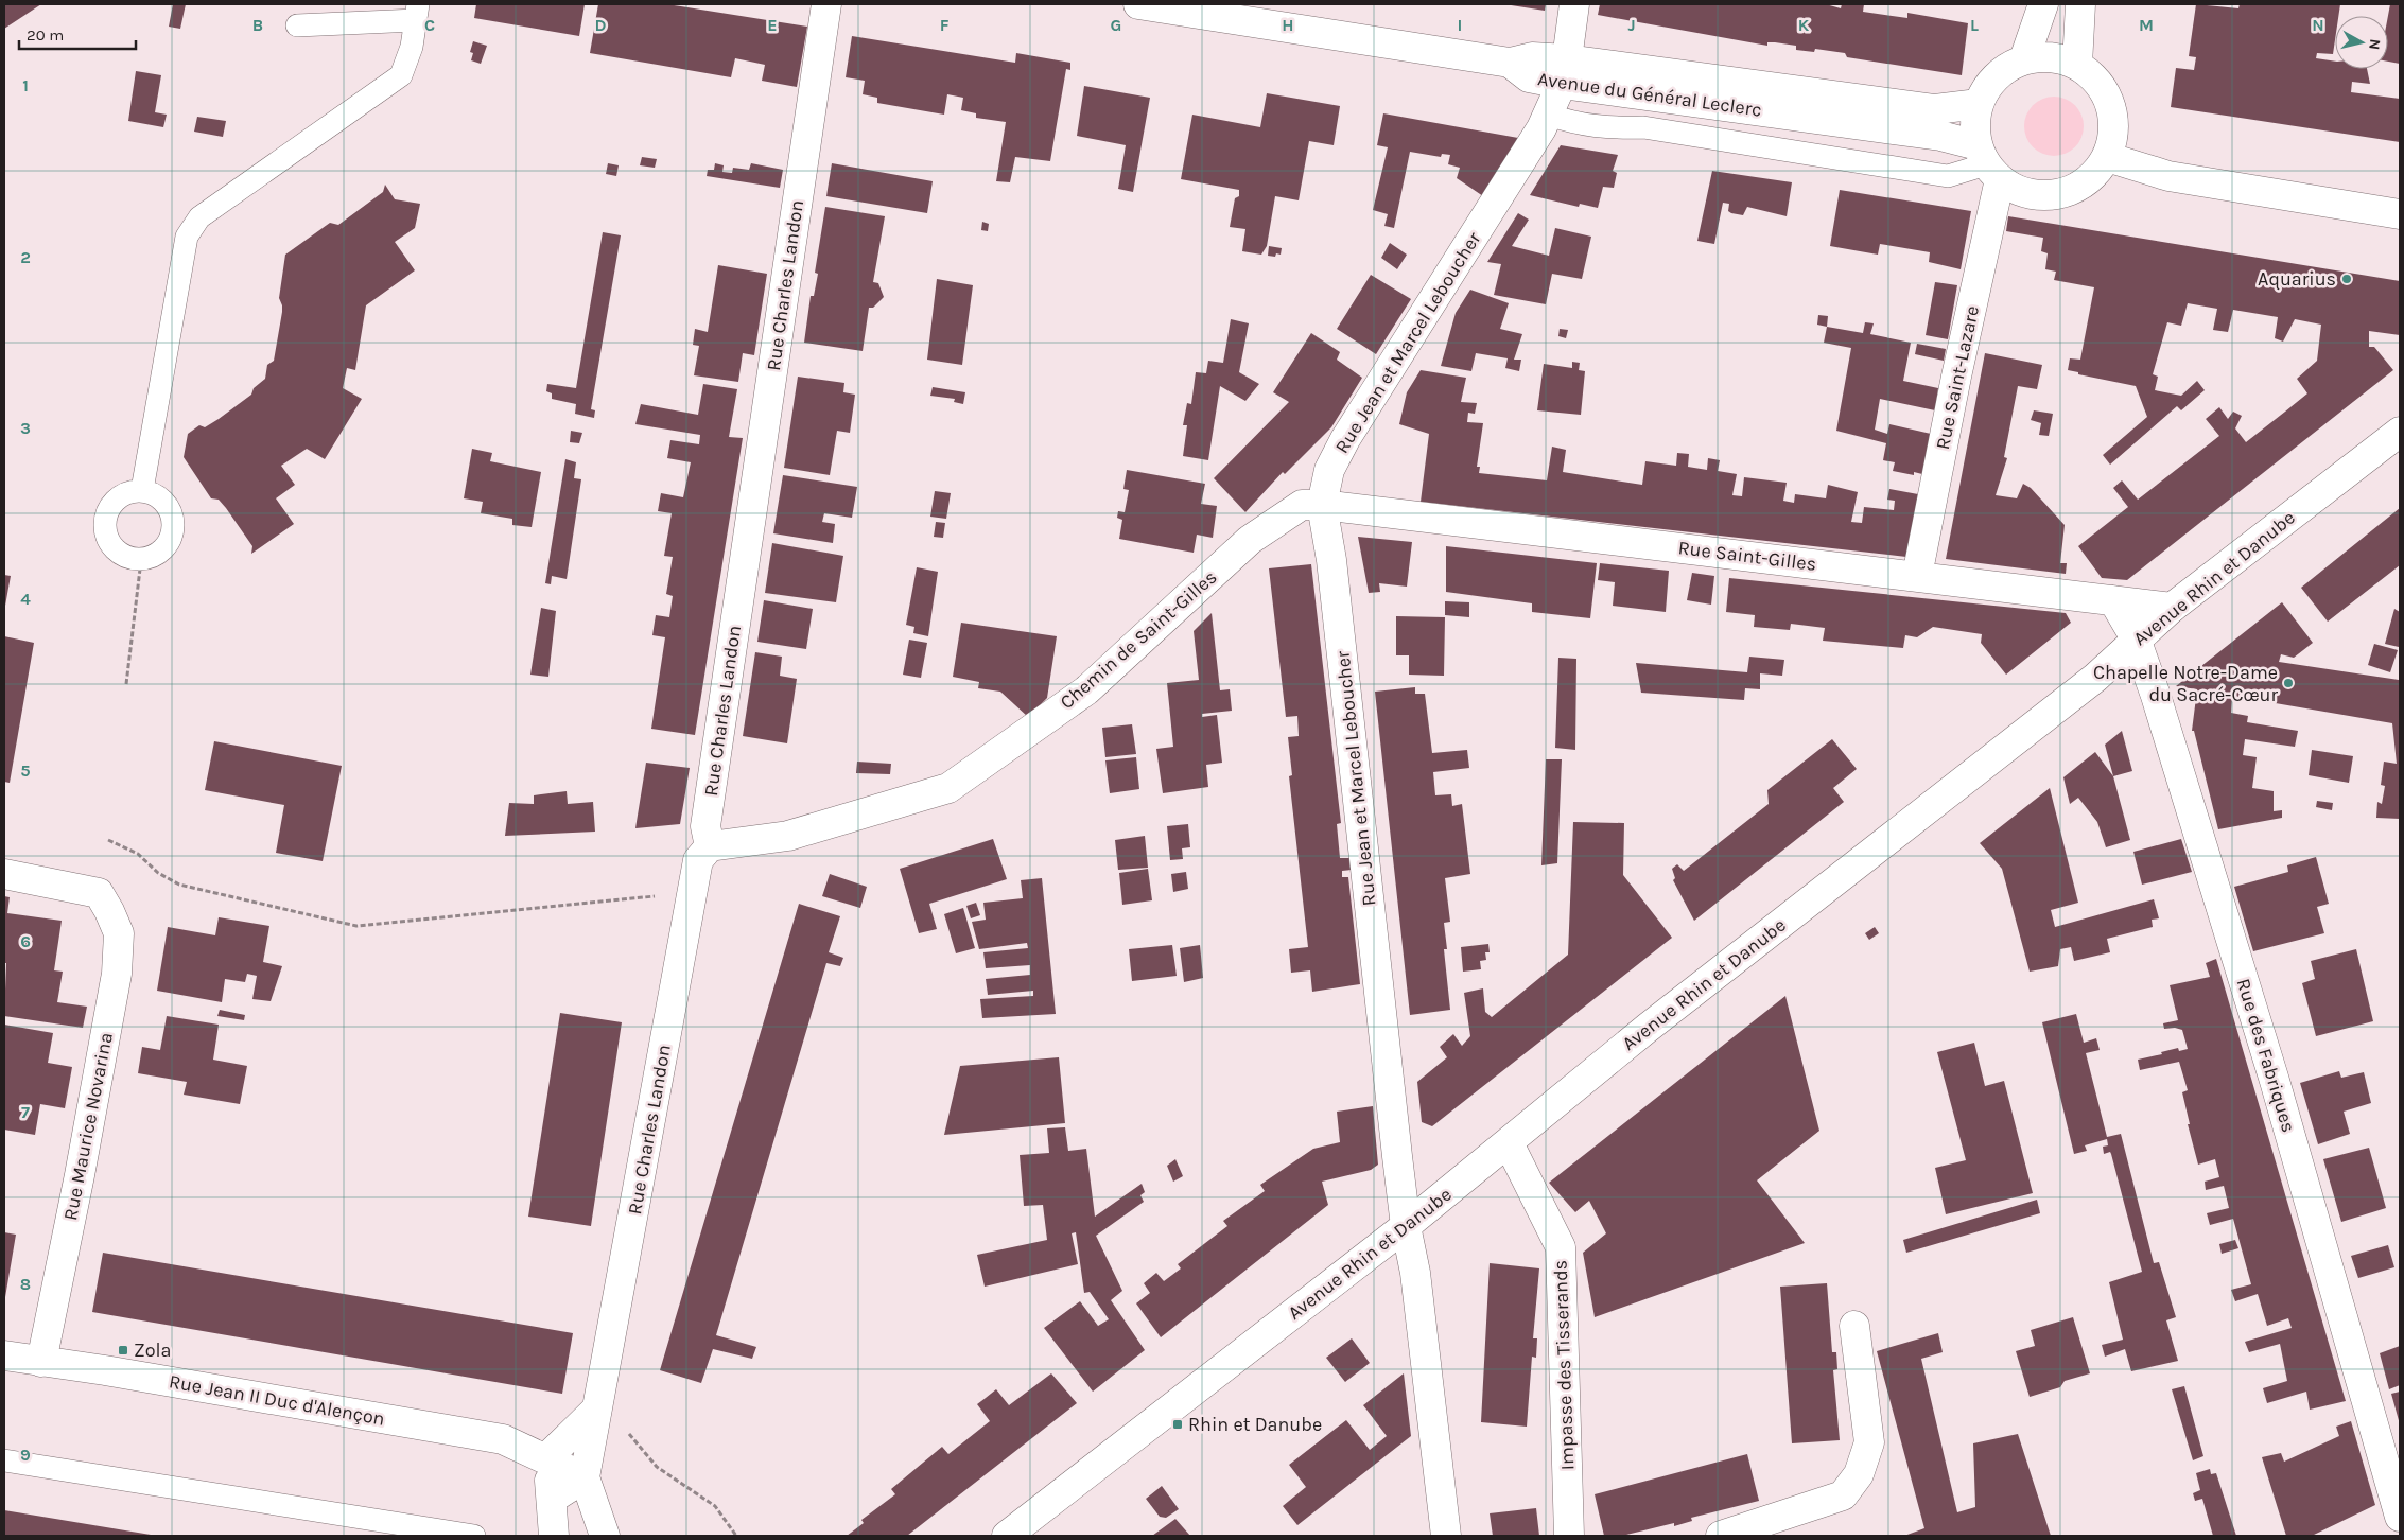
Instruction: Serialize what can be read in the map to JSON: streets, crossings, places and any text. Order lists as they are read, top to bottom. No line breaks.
{"streets":{"street":["Avenue du Général Leclerc","Rue Charles Landon","Rue Jean et Marcel Leboucher","Rue Saint-Lazare","Rue Saint-Gilles","Avenue Rhin et Danube","Chemin de Saint-Gilles","Rue des Fabriques","Rue Maurice Novarina","Impasse des Tisserands","Rue Jean II Duc d'Alençon"]},"crossings":[["Avenue du Général Leclerc","Rue Jean et Marcel Leboucher"],["Avenue du Général Leclerc","Rue Saint-Lazare"],["Rue Charles Landon","Chemin de Saint-Gilles"],["Rue Charles Landon","Rue Jean II Duc d'Alençon"],["Rue Jean et Marcel Leboucher","Rue Saint-Gilles"],["Rue Jean et Marcel Leboucher","Avenue Rhin et Danube"],["Rue Jean et Marcel Leboucher","Chemin de Saint-Gilles"],["Rue Saint-Lazare","Rue Saint-Gilles"],["Rue Saint-Gilles","Avenue Rhin et Danube"],["Rue Saint-Gilles","Chemin de Saint-Gilles"],["Rue Saint-Gilles","Rue des Fabriques"],["Avenue Rhin et Danube","Rue des Fabriques"],["Avenue Rhin et Danube","Impasse des Tisserands"],["Rue Maurice Novarina","Rue Jean II Duc d'Alençon"]],"places":{"other":["Aquarius","Chapelle Notre-Dame du Sacré-Cœur"],"transit":["Zola","Rhin et Danube"]},"scale_bar":"20 m","north":"right","grid":{"columns":["B","C","D","E","F","G","H","I","J","K","L","M","N"],"rows":["1","2","3","4","5","6","7","8","9"]}}
